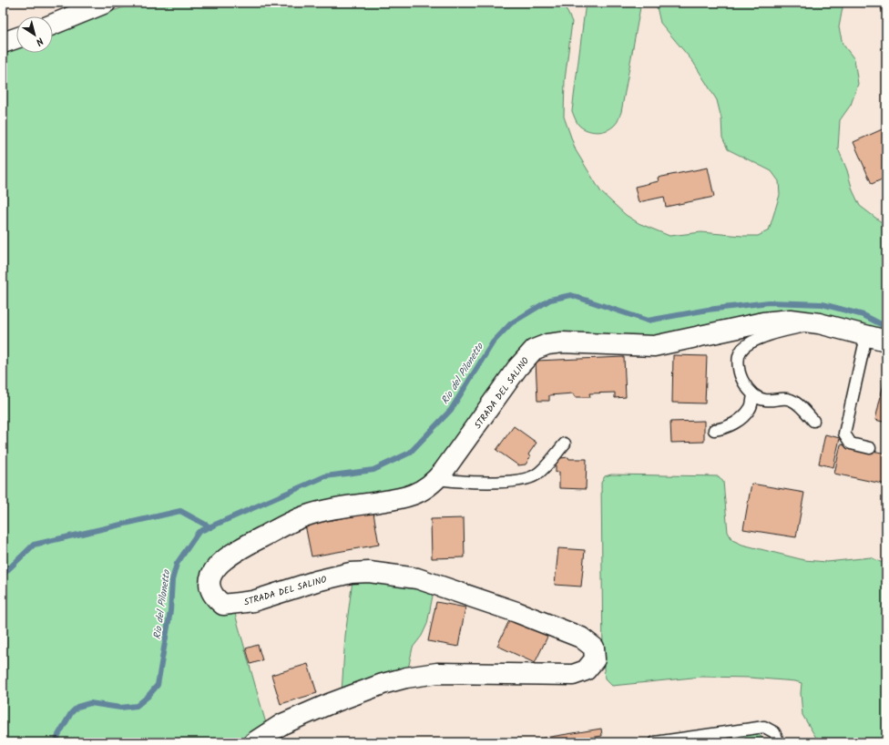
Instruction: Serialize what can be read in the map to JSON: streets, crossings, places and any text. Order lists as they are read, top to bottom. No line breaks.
{"streets":{"street":["STRADA DEL SALINO"]},"water":["Rio del Pilonetto"],"north":"bottom right"}
